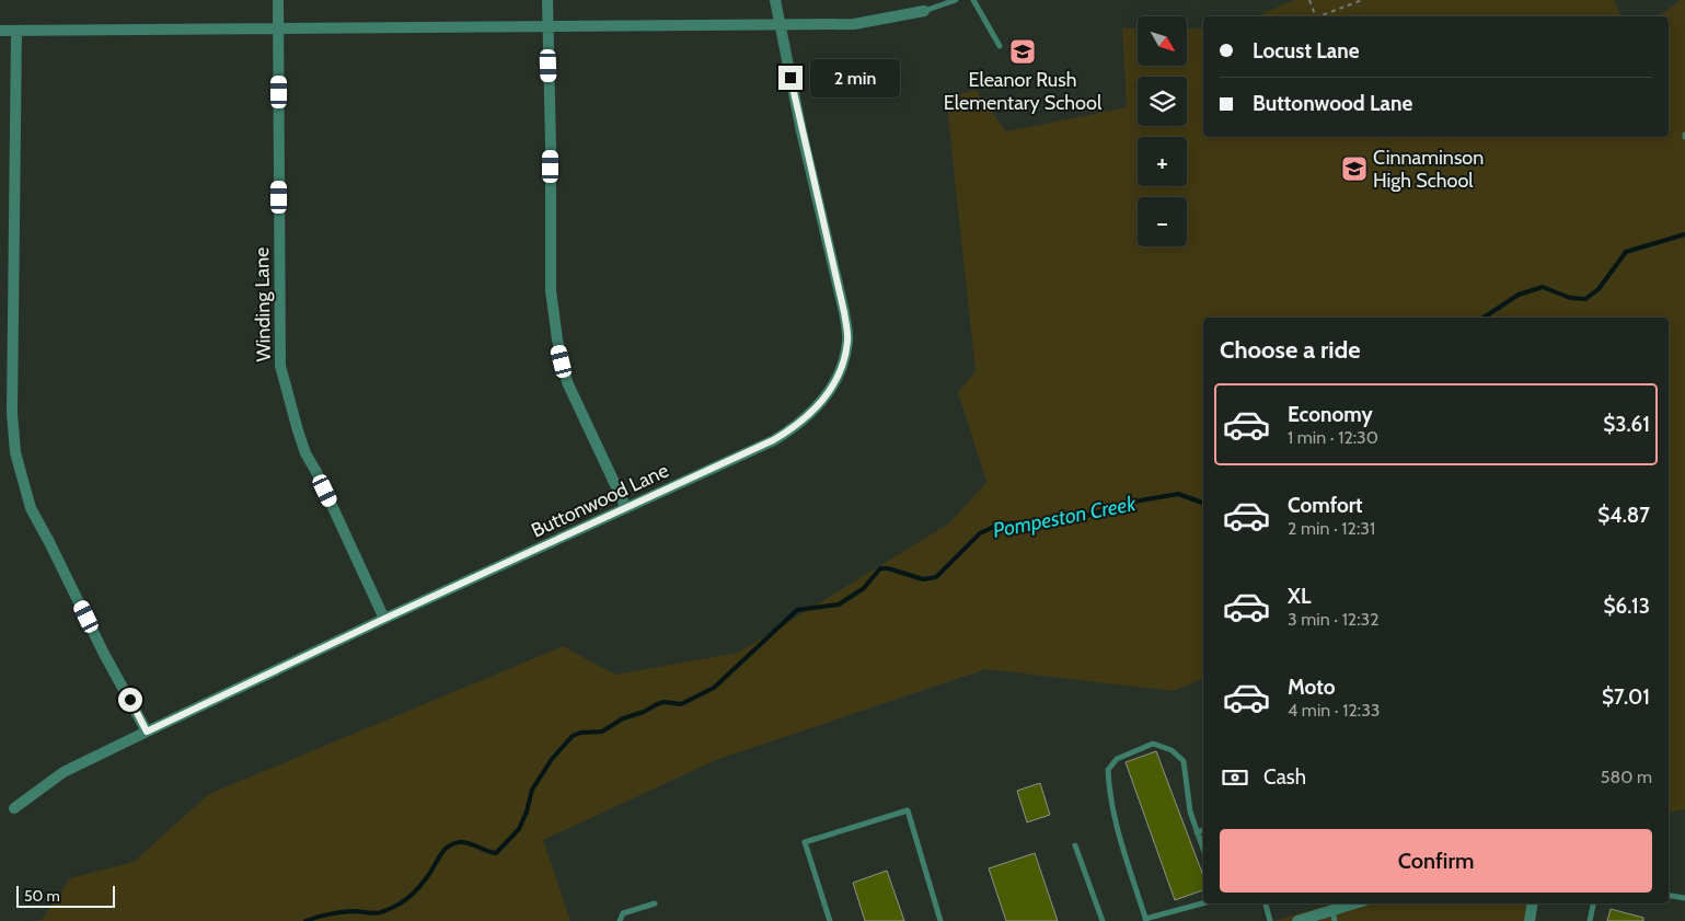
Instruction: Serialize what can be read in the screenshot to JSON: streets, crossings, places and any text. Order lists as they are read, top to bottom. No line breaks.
{"streets":{"street":["Winding Lane","Buttonwood Lane"]},"crossings":[["Winding Lane","Buttonwood Lane"]],"water":["Pompeston Creek"],"places":{"school or university":["Eleanor Rush Elementary School","Cinnaminson High School"]},"scale_bar":"50 m","north":"bottom right","page":{"map_buttons":["+","−"],"banner":["Locust Lane","Buttonwood Lane"],"bubble":"2 min","heading":"Choose a ride","list":[{"name":"Economy","note":"1 min · 12:30","value":"$3.61"},{"name":"Comfort","note":"2 min · 12:31","value":"$4.87"},{"name":"XL","note":"3 min · 12:32","value":"$6.13"},{"name":"Moto","note":"4 min · 12:33","value":"$7.01"}],"pay":["Cash","580 m"],"buttons":"Confirm","scale":"50 m"}}
